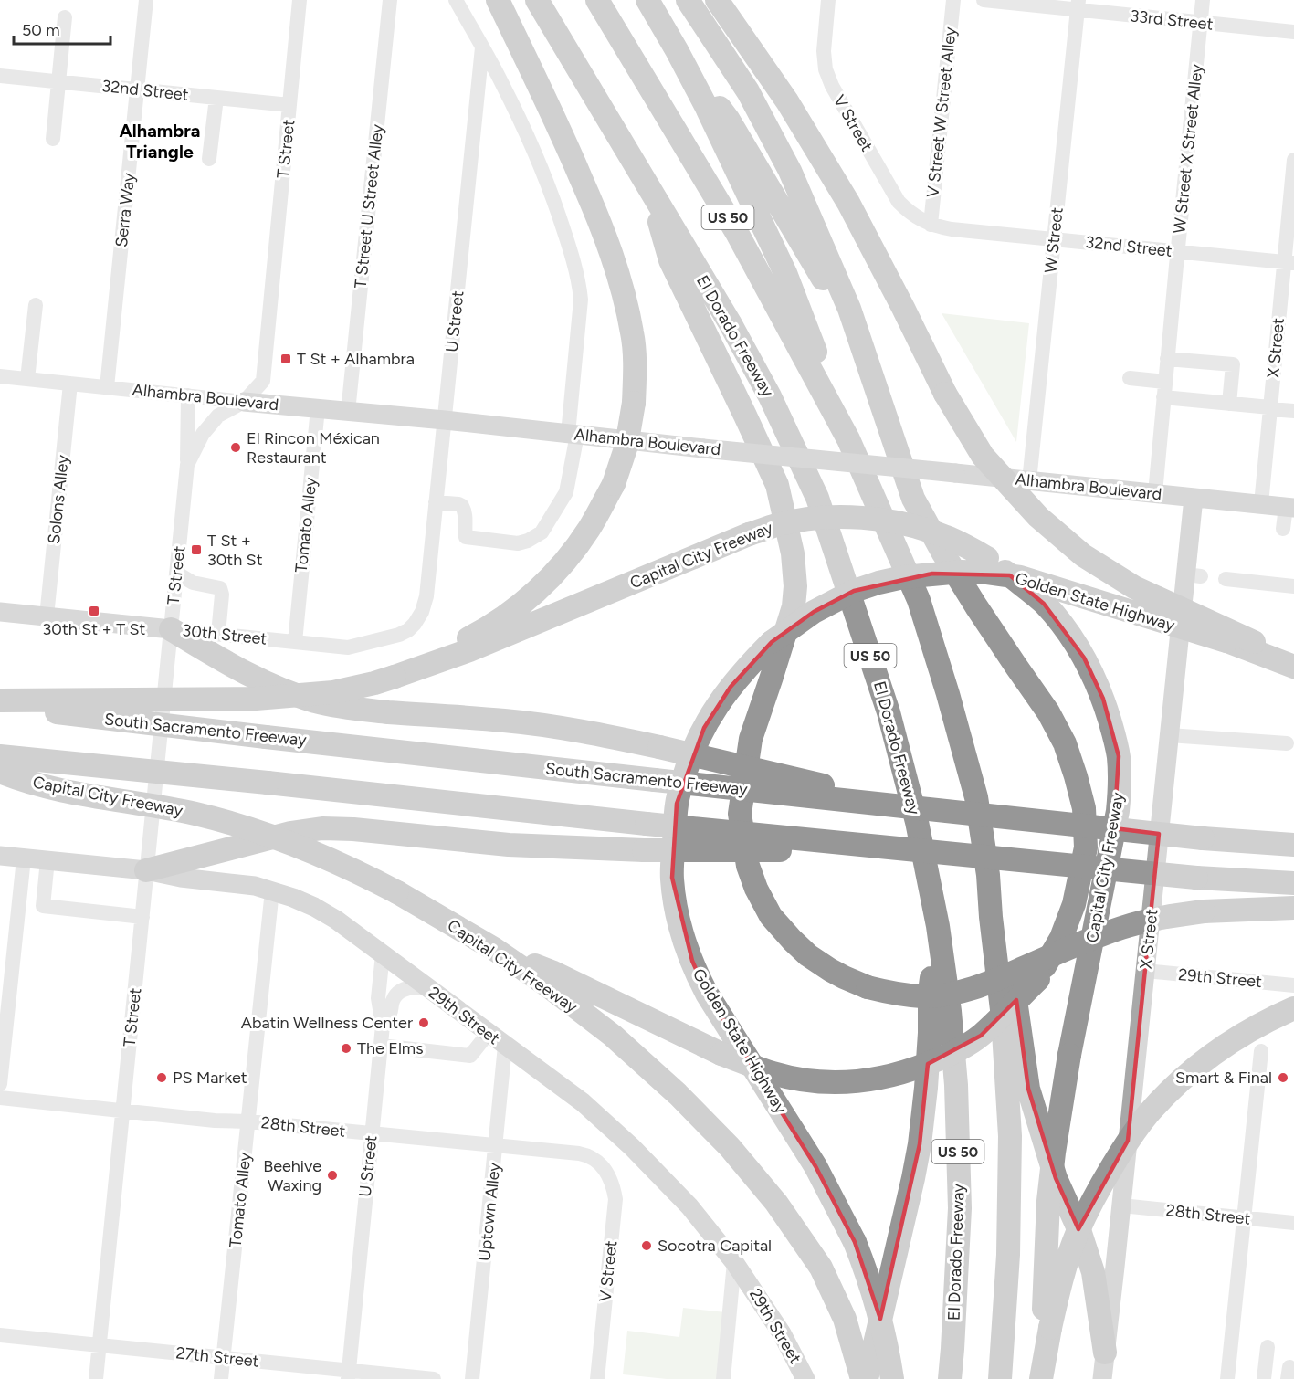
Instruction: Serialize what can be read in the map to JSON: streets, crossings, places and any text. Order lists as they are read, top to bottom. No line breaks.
{"streets":{"highway":["US 50","El Dorado Freeway","Capital City Freeway","Golden State Highway","South Sacramento Freeway"],"main road":["X Street","Alhambra Boulevard","30th Street","29th Street"],"street":["33rd Street","32nd Street","V Street W Street Alley","V Street","T Street","W Street X Street Alley","T Street U Street Alley","Serra Way","W Street","U Street","Solons Alley","Tomato Alley","28th Street","Uptown Alley","27th Street"]},"crossings":[["33rd Street","W Street X Street Alley"],["33rd Street","W Street"],["32nd Street","V Street W Street Alley"],["32nd Street","V Street"],["32nd Street","T Street"],["32nd Street","W Street X Street Alley"],["32nd Street","Serra Way"],["32nd Street","W Street"],["32nd Street","X Street"],["V Street W Street Alley","V Street"],["V Street","28th Street"],["T Street","Alhambra Boulevard"],["T Street","30th Street"],["T Street","29th Street"],["T Street","28th Street"],["T Street","27th Street"],["W Street X Street Alley","Alhambra Boulevard"],["T Street U Street Alley","Alhambra Boulevard"],["Serra Way","Alhambra Boulevard"],["W Street","Alhambra Boulevard"],["U Street","Alhambra Boulevard"],["U Street","30th Street"],["U Street","29th Street"],["U Street","28th Street"],["U Street","27th Street"],["X Street","Alhambra Boulevard"],["X Street","29th Street"],["X Street","28th Street"],["Alhambra Boulevard","Solons Alley"],["Alhambra Boulevard","Tomato Alley"],["Solons Alley","30th Street"],["Tomato Alley","30th Street"],["Tomato Alley","29th Street"],["Tomato Alley","28th Street"],["Tomato Alley","27th Street"],["29th Street","Uptown Alley"],["28th Street","Uptown Alley"]],"districts":["Alhambra Triangle"],"places":{"transit":["T St + Alhambra","T St + 30th St","30th St + T St"],"other":["El Rincon Méxican Restaurant","Abatin Wellness Center","The Elms","PS Market","Smart & Final","Beehive Waxing","Socotra Capital"]},"scale_bar":"50 m"}
